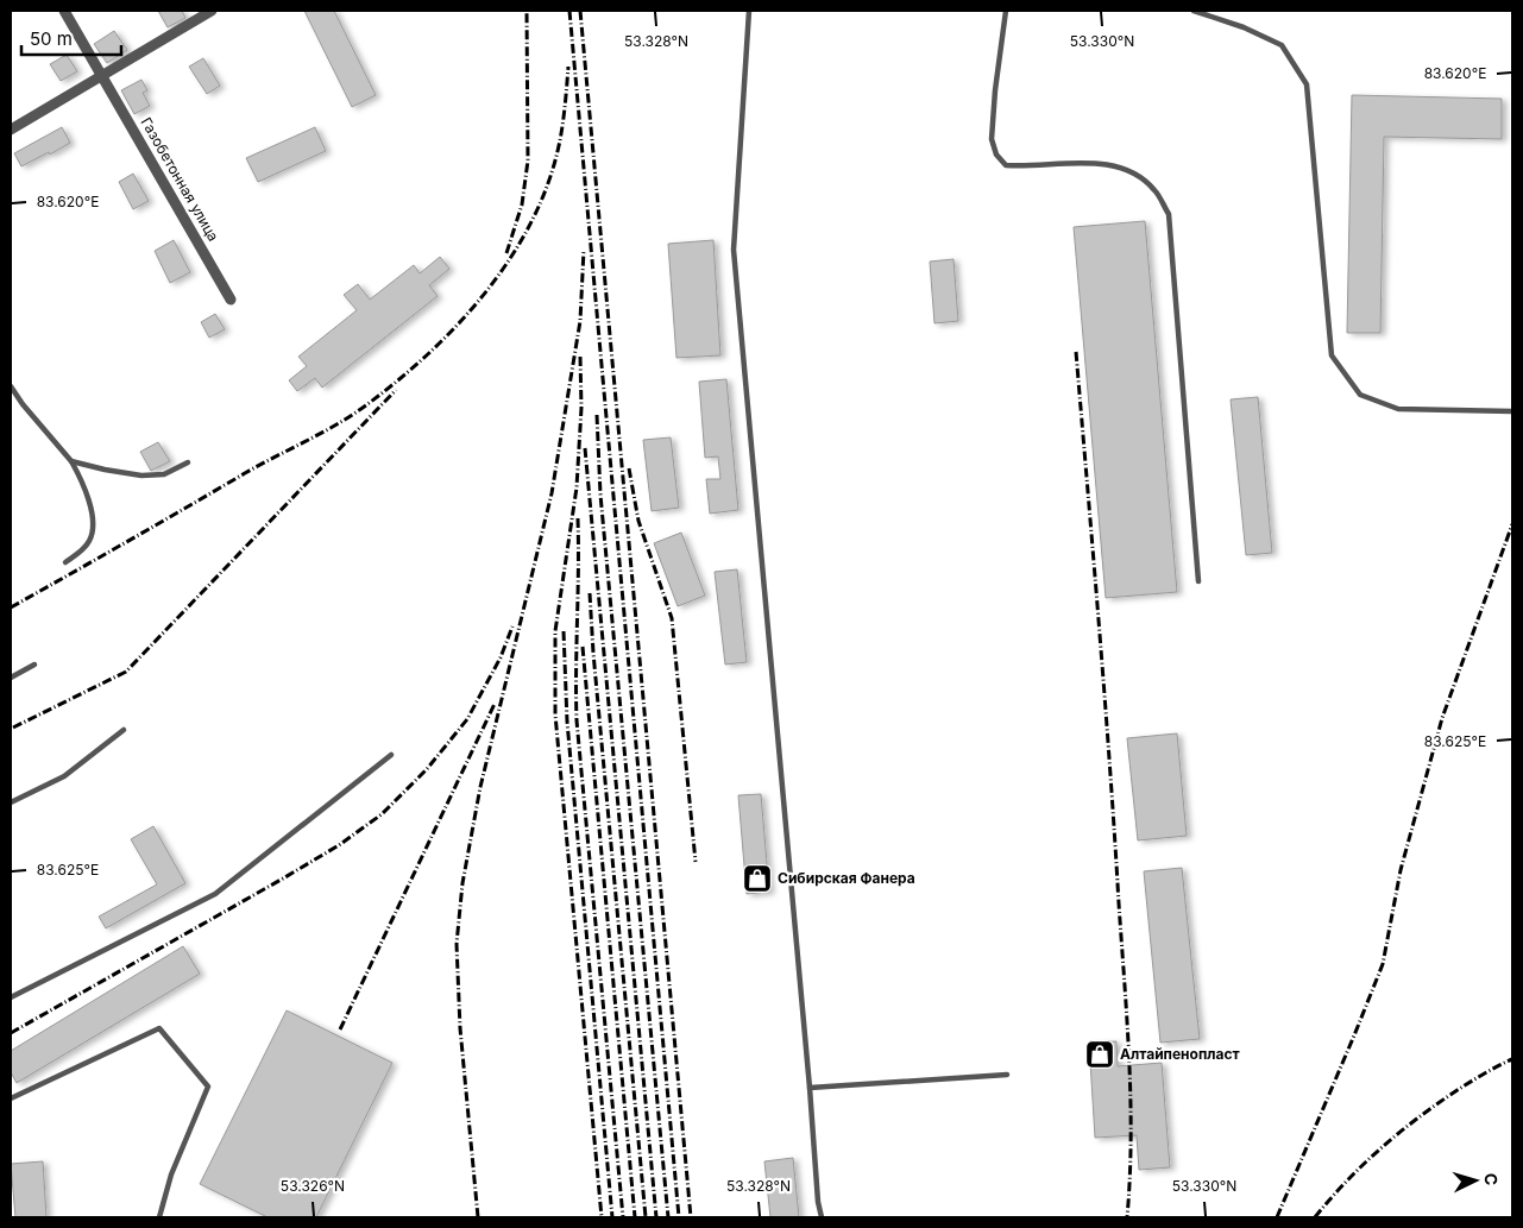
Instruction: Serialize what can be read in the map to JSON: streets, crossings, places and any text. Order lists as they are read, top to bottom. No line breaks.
{"streets":{"street":["Газобетонная улица"]},"places":{"shop":["Сибирская Фанера","Алтайпенопласт"]},"scale_bar":"50 m","north":"right","coordinates":["53.328°N","53.330°N","83.620°E","83.625°E","53.326°N"]}
